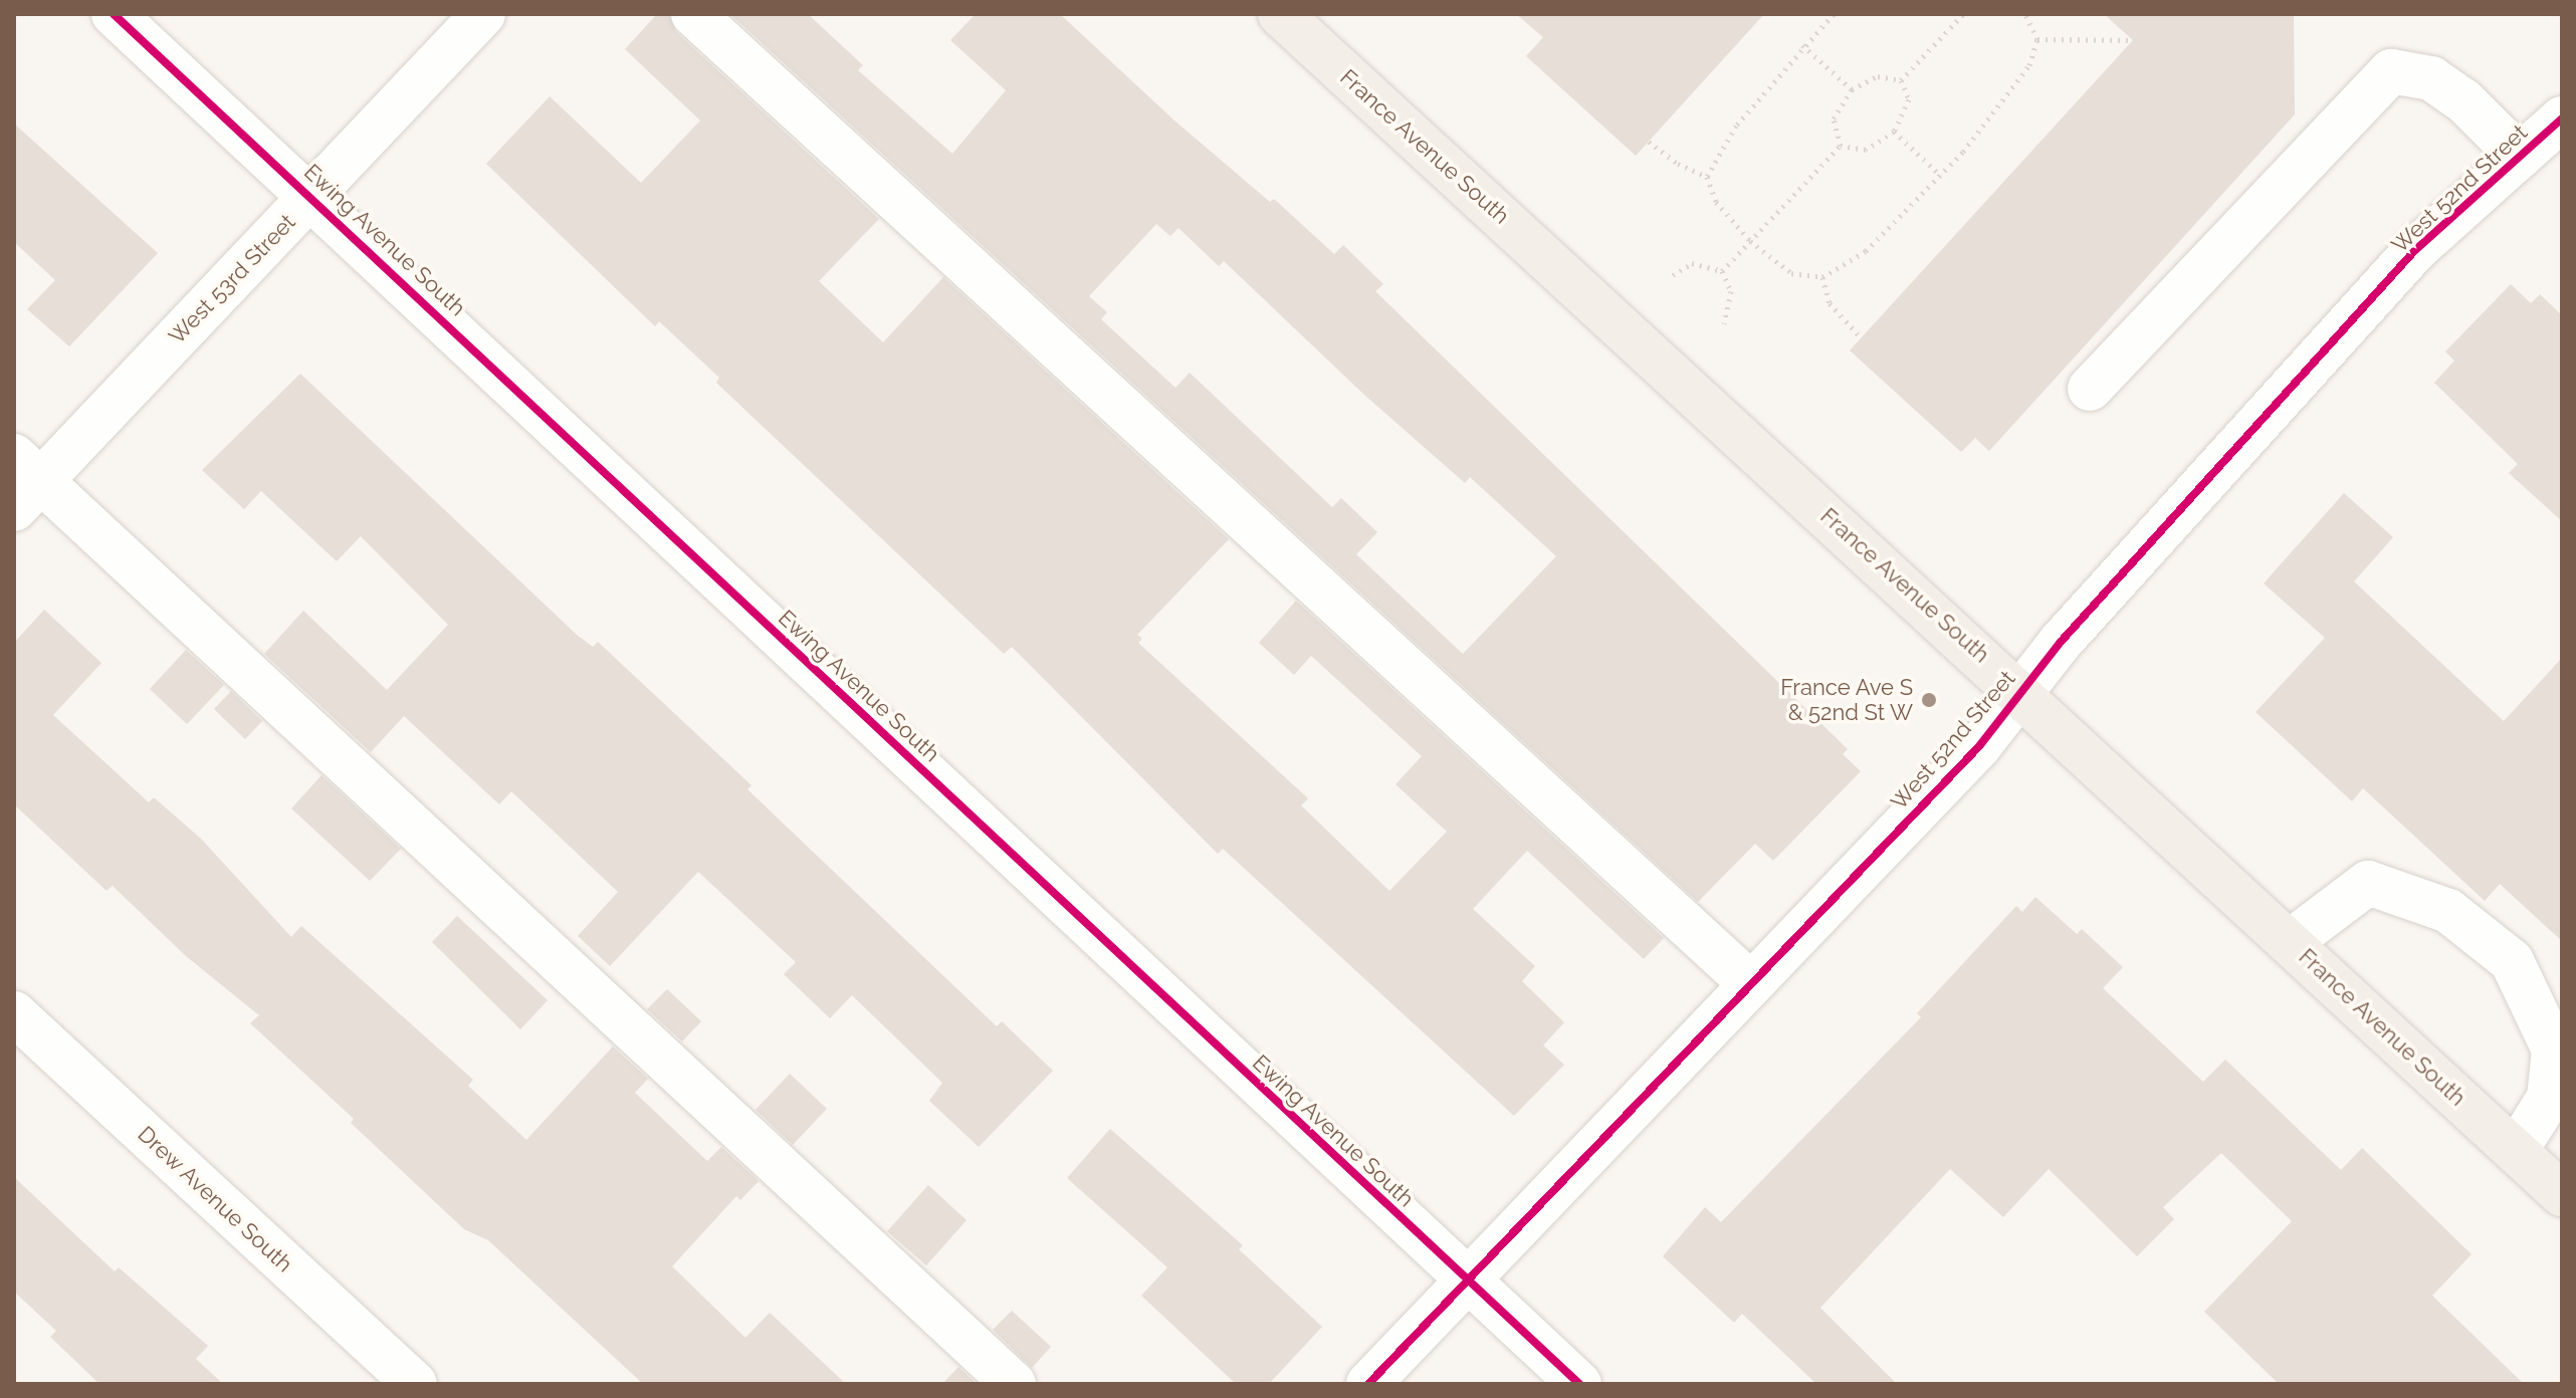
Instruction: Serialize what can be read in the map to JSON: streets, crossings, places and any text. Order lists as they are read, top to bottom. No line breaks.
{"streets":{"main road":["France Avenue South"],"street":["West 52nd Street","Ewing Avenue South","West 53rd Street","Drew Avenue South"]},"crossings":[["France Avenue South","West 52nd Street"],["West 52nd Street","Ewing Avenue South"],["Ewing Avenue South","West 53rd Street"]],"places":["France Ave S & 52nd St W"]}
